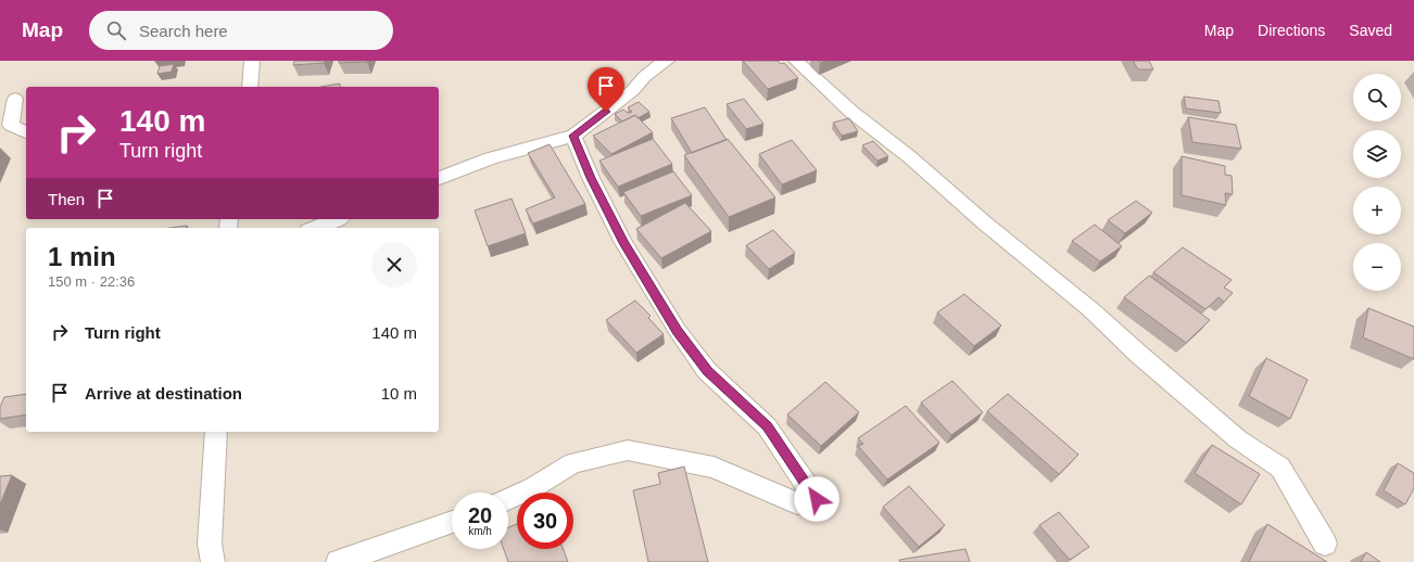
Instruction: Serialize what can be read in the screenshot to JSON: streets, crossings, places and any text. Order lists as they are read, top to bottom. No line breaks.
{"page":{"header":"Map","search":"Search here","nav":["Map","Directions","Saved"],"map_buttons":["+","−"],"turn":["140 m","Turn right"],"then":"Then","heading":["1 min","150 m · 22:36"],"list":[{"name":"Turn right","value":"140 m"},{"name":"Arrive at destination","value":"10 m"}],"speed":"20 km/h","limit":"30"}}
